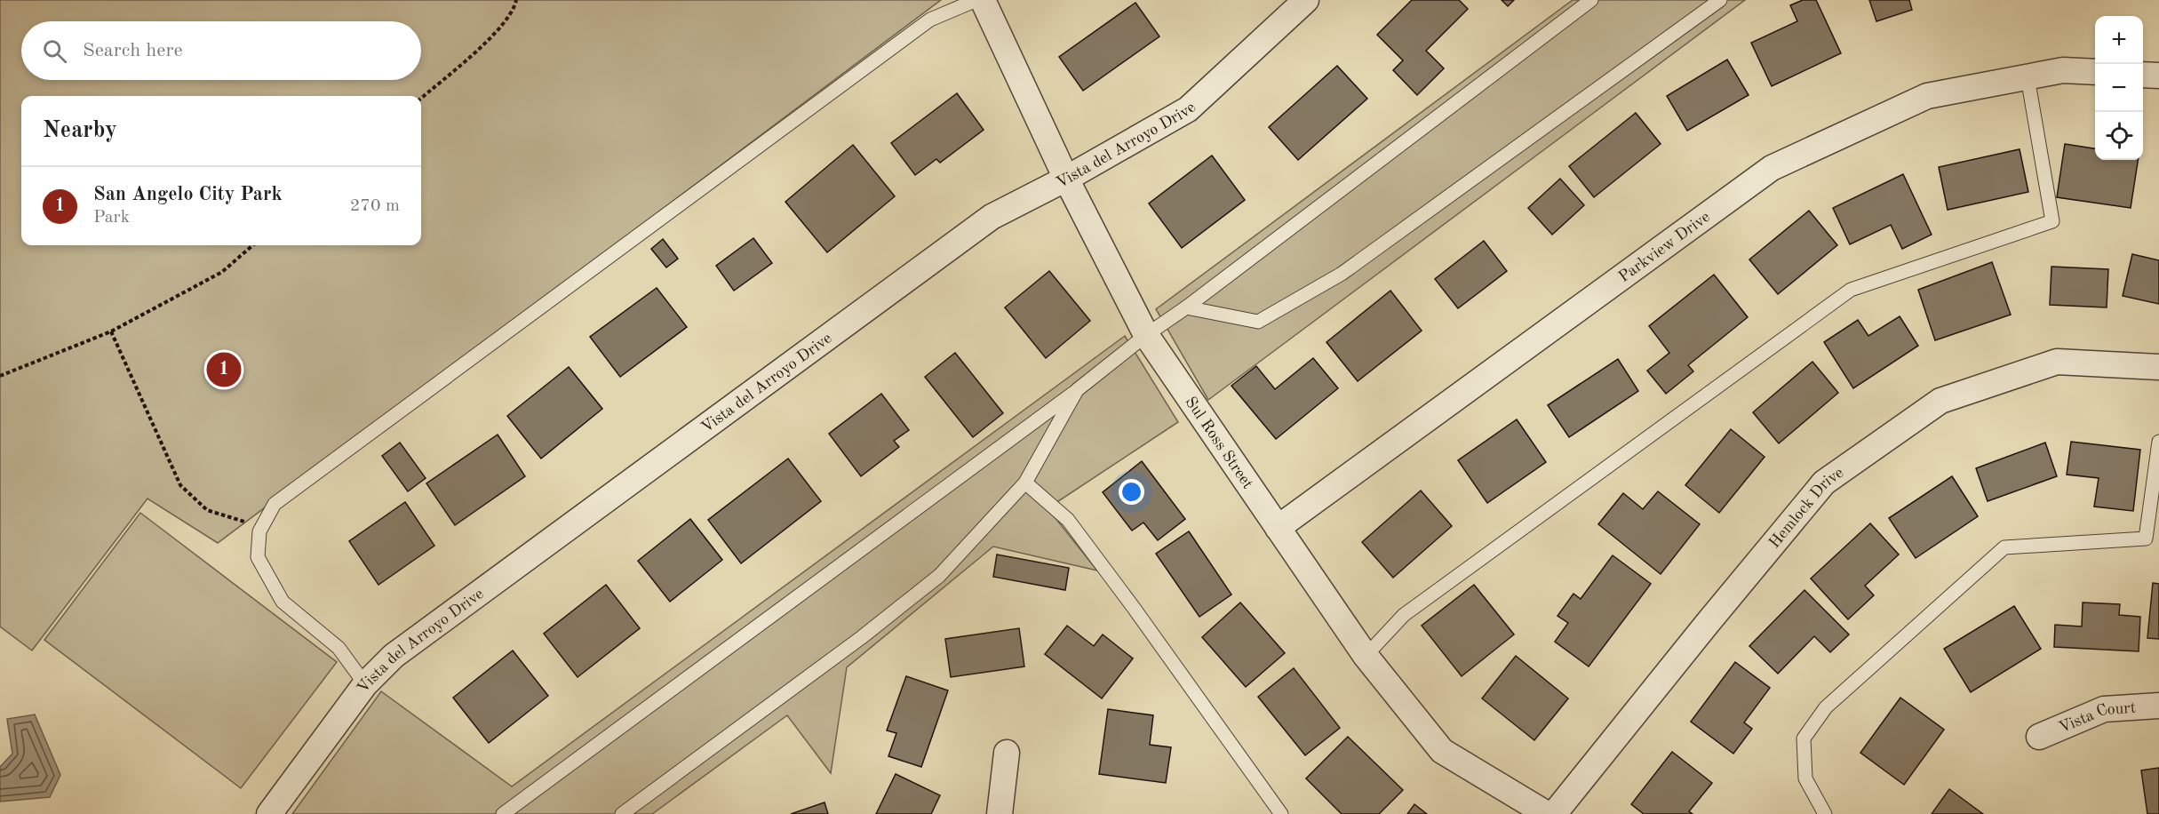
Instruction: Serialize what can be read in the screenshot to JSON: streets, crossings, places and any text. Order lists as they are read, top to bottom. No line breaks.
{"streets":{"street":["Vista del Arroyo Drive","Parkview Drive","Sul Ross Street","Hemlock Drive","Vista Court"]},"crossings":[["Vista del Arroyo Drive","Sul Ross Street"],["Parkview Drive","Sul Ross Street"]],"page":{"map_buttons":["+","−"],"search":"Search here","heading":"Nearby","list":[{"mark":"1","name":"San Angelo City Park","note":"Park","value":"270 m"}],"pins":"1"}}
